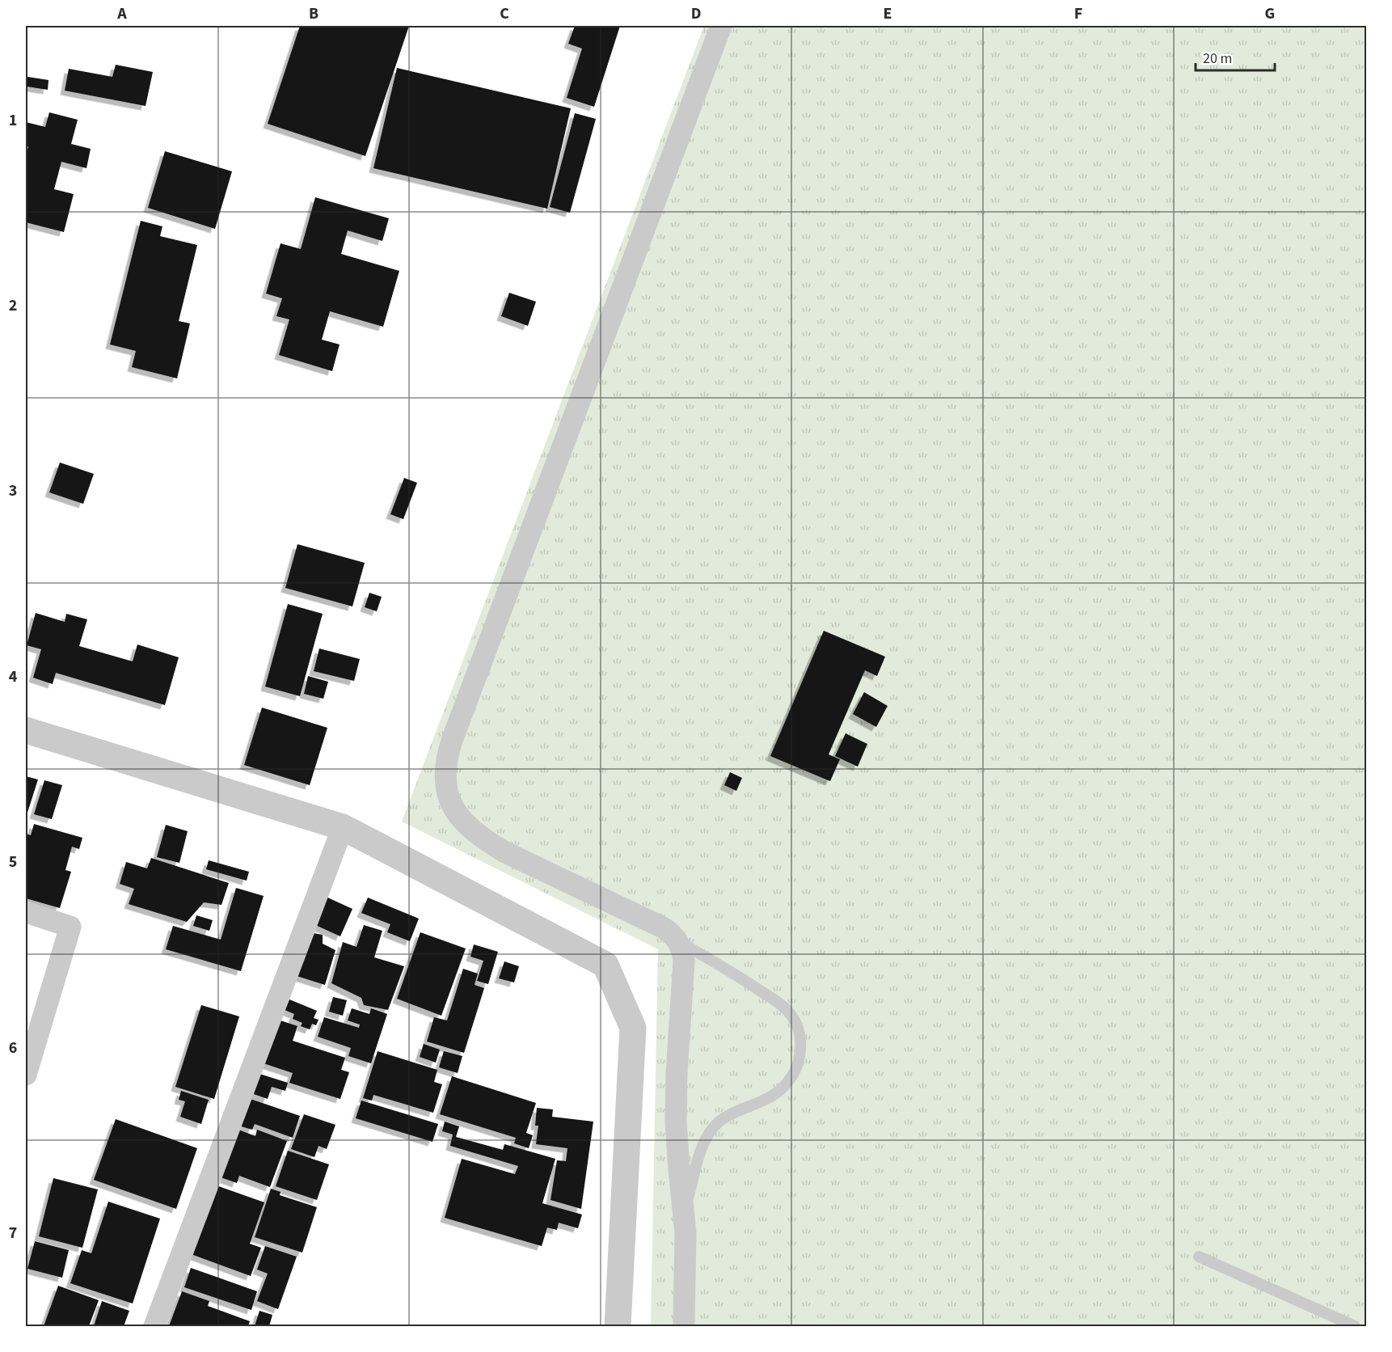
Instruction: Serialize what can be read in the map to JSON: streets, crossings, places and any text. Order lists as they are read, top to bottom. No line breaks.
{"scale_bar":"20 m","grid":{"columns":["A","B","C","D","E","F","G"],"rows":["1","2","3","4","5","6","7"]}}
